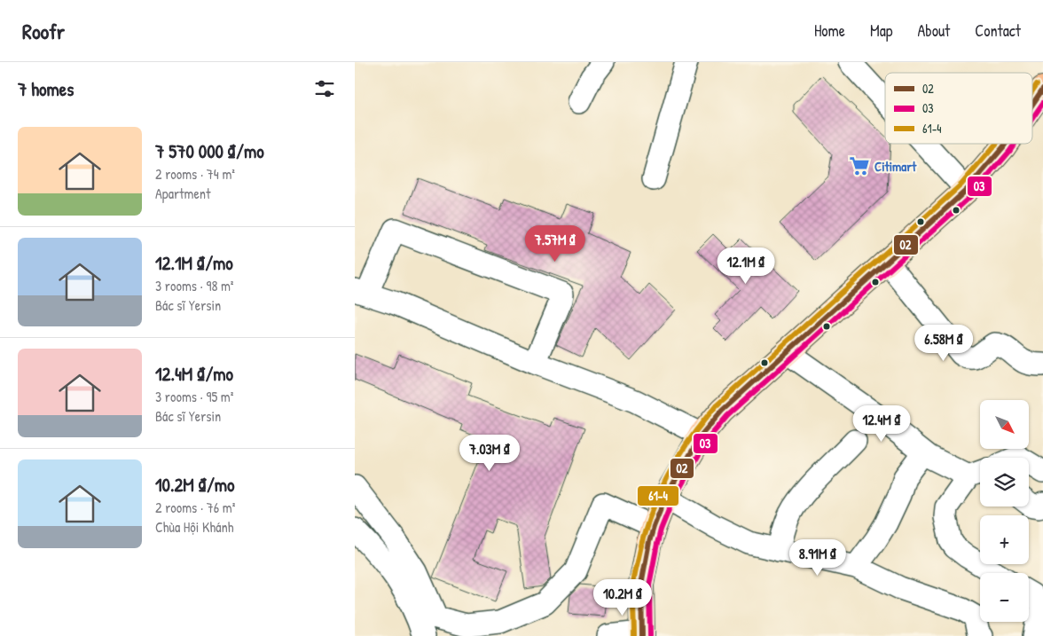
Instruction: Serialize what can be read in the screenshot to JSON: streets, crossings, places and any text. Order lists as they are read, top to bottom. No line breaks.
{"places":{"supermarket":["Citimart"]},"lines":["transit line 61-4","transit line 02","transit line 03"],"legend":["02","03","61-4"],"north":"bottom right","page":{"header":"Roofr","nav":["Home","Map","About","Contact"],"heading":"7 homes","list":[{"name":"7 570 000 ₫/mo","note":"2 rooms · 74 m² · Apartment"},{"name":"12.1M ₫/mo","note":"3 rooms · 98 m² · Bác sĩ Yersin"},{"name":"12.4M ₫/mo","note":"3 rooms · 95 m² · Bác sĩ Yersin"},{"name":"10.2M ₫/mo","note":"2 rooms · 76 m² · Chùa Hội Khánh"}],"price":["7.57M ₫","12.1M ₫","6.58M ₫","12.4M ₫","7.03M ₫","8.91M ₫","10.2M ₫"],"map_buttons":["+","−"]}}
